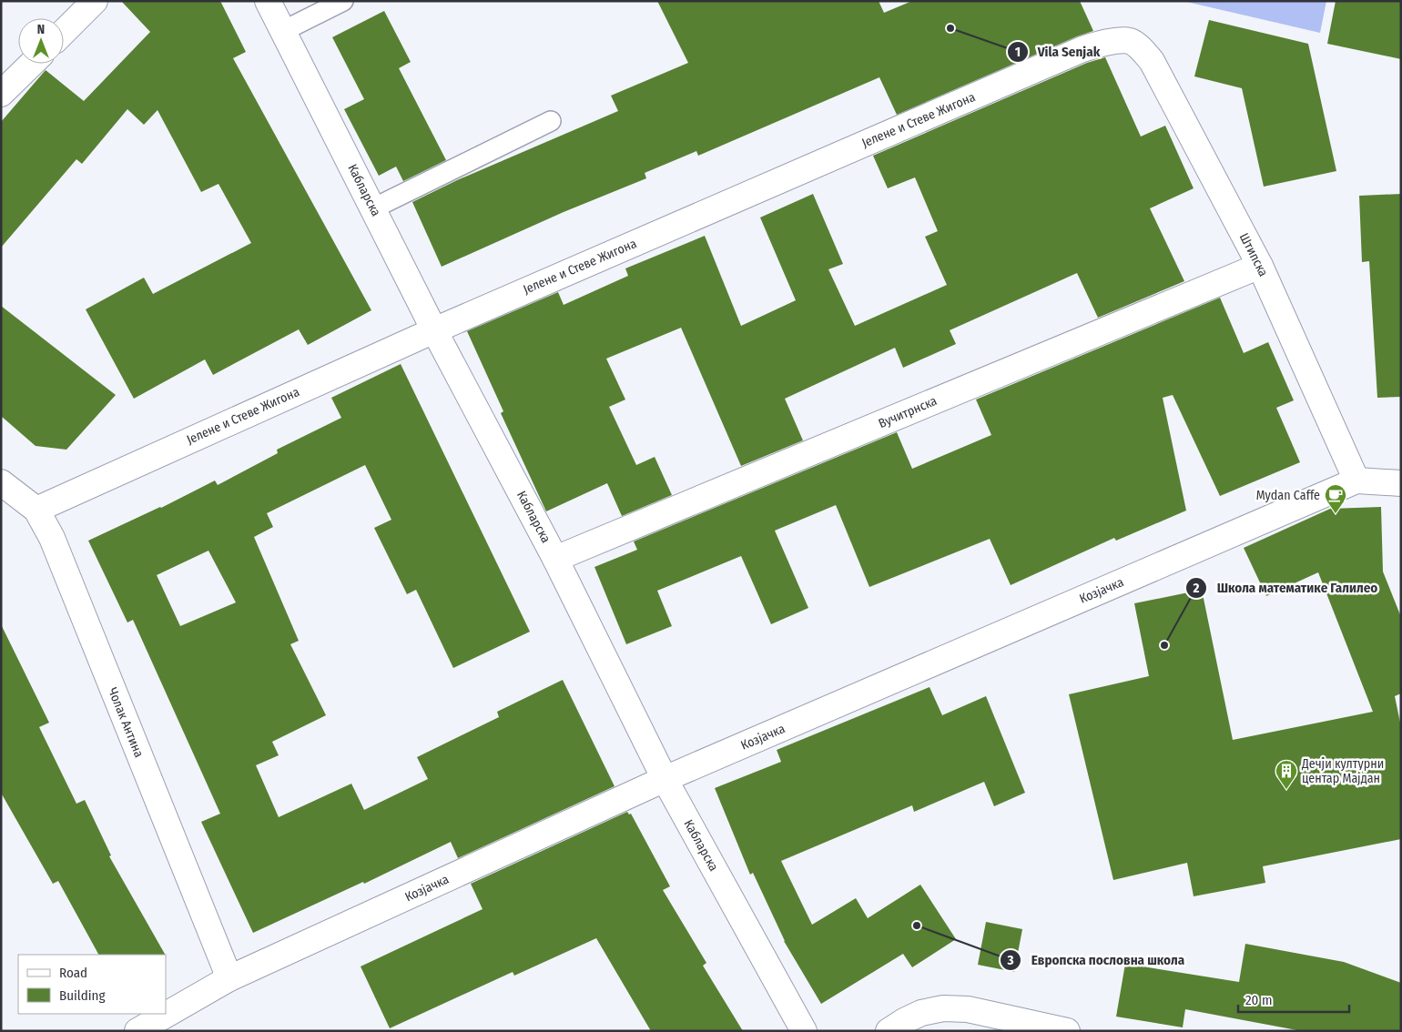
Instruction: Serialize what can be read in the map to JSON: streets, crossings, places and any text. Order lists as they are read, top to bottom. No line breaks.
{"streets":{"street":["Јелене и Стеве Жигона","Кабларска","Штипска","Вучитрнска","Козјачка","Чолак Антина"]},"crossings":[["Јелене и Стеве Жигона","Кабларска"],["Јелене и Стеве Жигона","Штипска"],["Јелене и Стеве Жигона","Чолак Антина"],["Кабларска","Вучитрнска"],["Кабларска","Козјачка"],["Штипска","Вучитрнска"],["Штипска","Козјачка"],["Козјачка","Чолак Антина"]],"places":{"other":["Vila Senjak","Школа математике Галилео","Европска пословна школа"],"cafe":["Mydan Caffe"],"building":["Дечји културни центар Мајдан"]},"legend":["Road","Building"],"scale_bar":"20 m","north":"top"}
